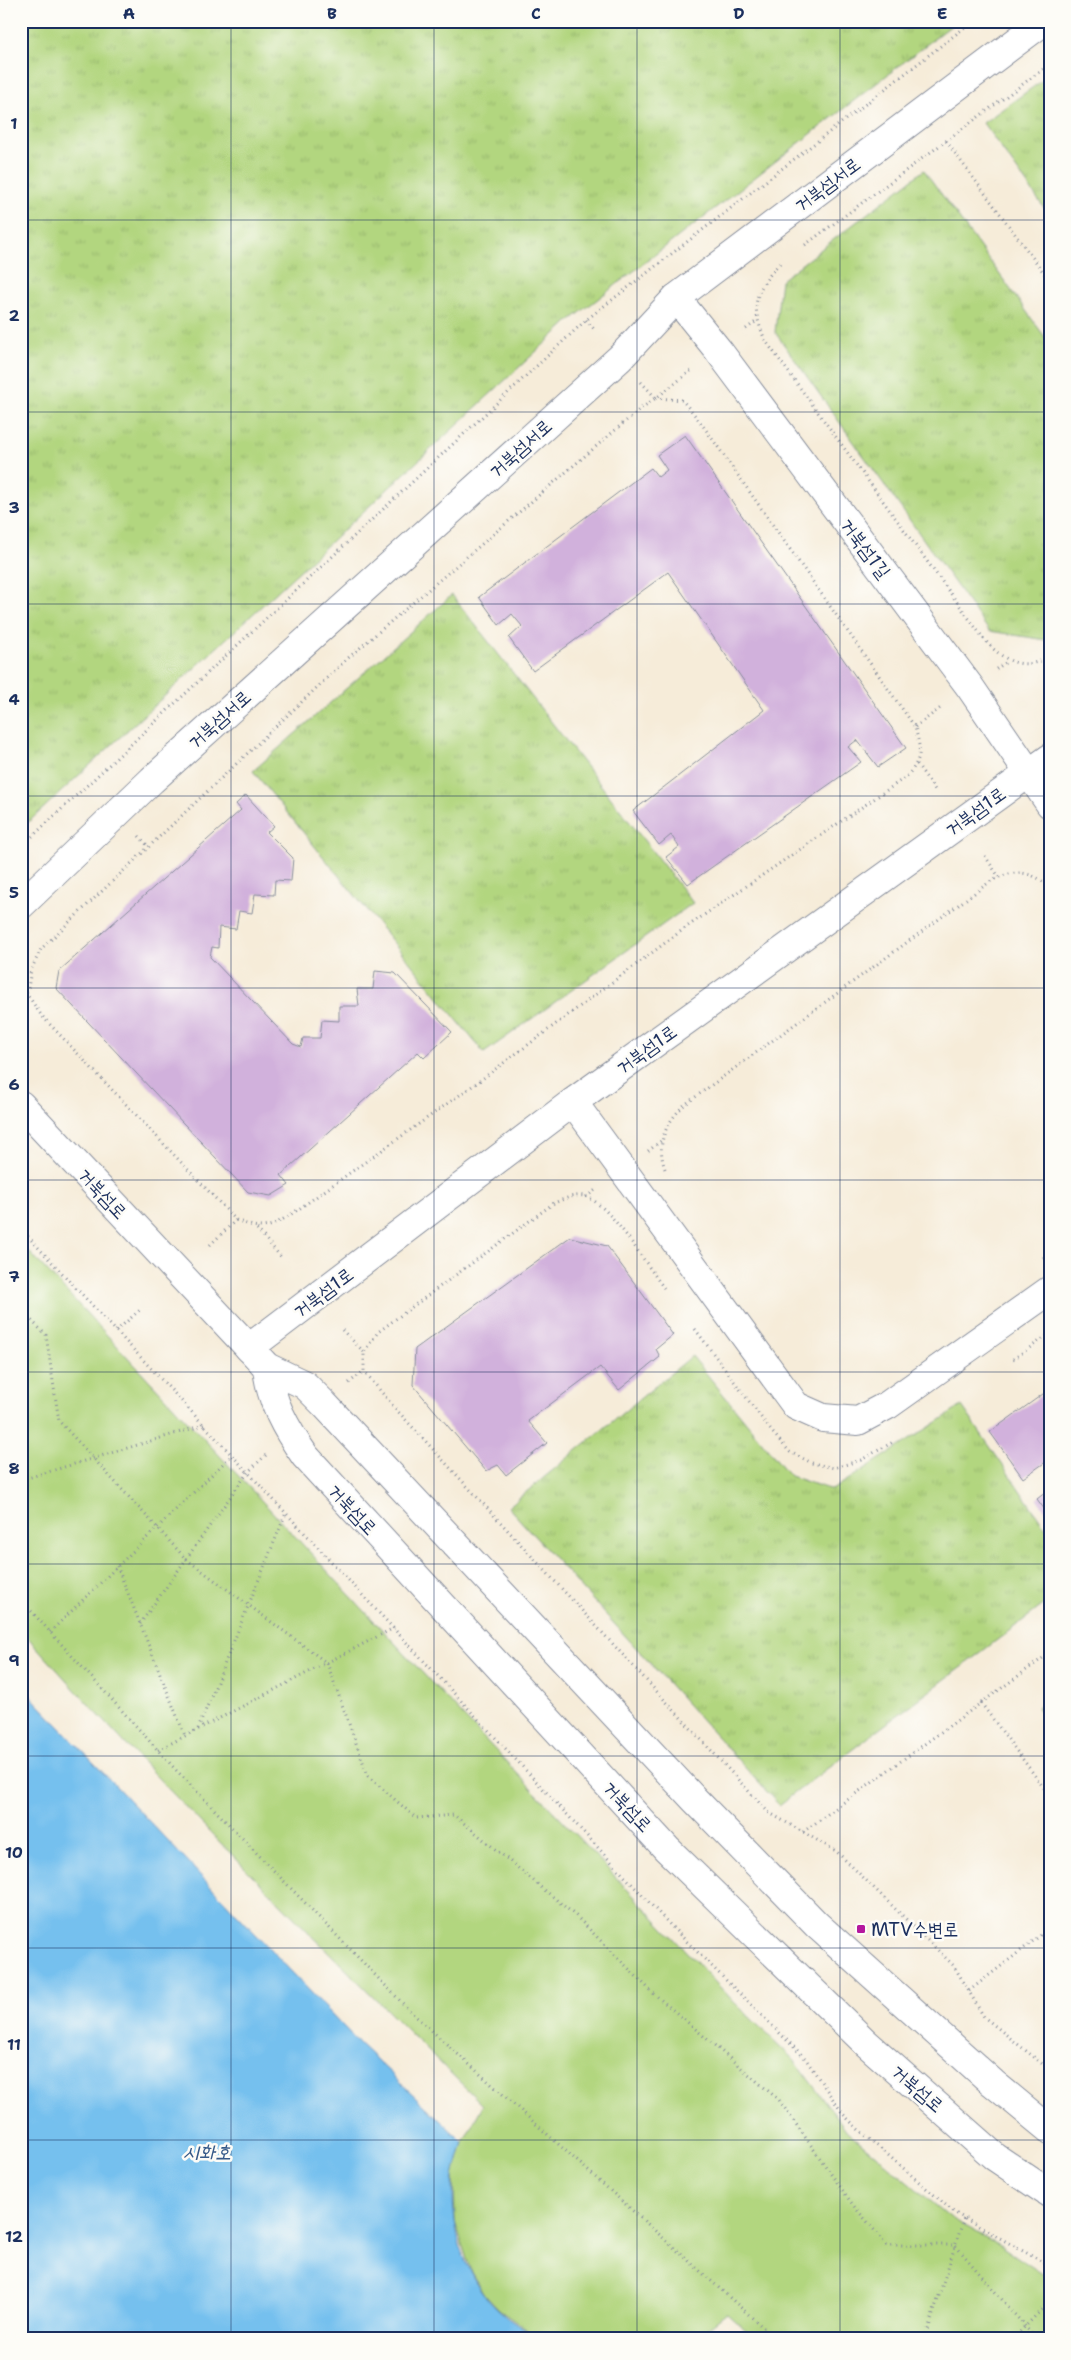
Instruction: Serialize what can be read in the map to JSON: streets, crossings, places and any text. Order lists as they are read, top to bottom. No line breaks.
{"streets":{"street":["거북섬서로","거북섬1길","거북섬1로","거북섬로"]},"crossings":[["거북섬서로","거북섬1길"],["거북섬1길","거북섬1로"],["거북섬1로","거북섬로"]],"water":["시화호"],"places":{"transit":["MTV수변로"]},"grid":{"columns":["A","B","C","D","E"],"rows":["1","2","3","4","5","6","7","8","9","10","11","12"]}}
